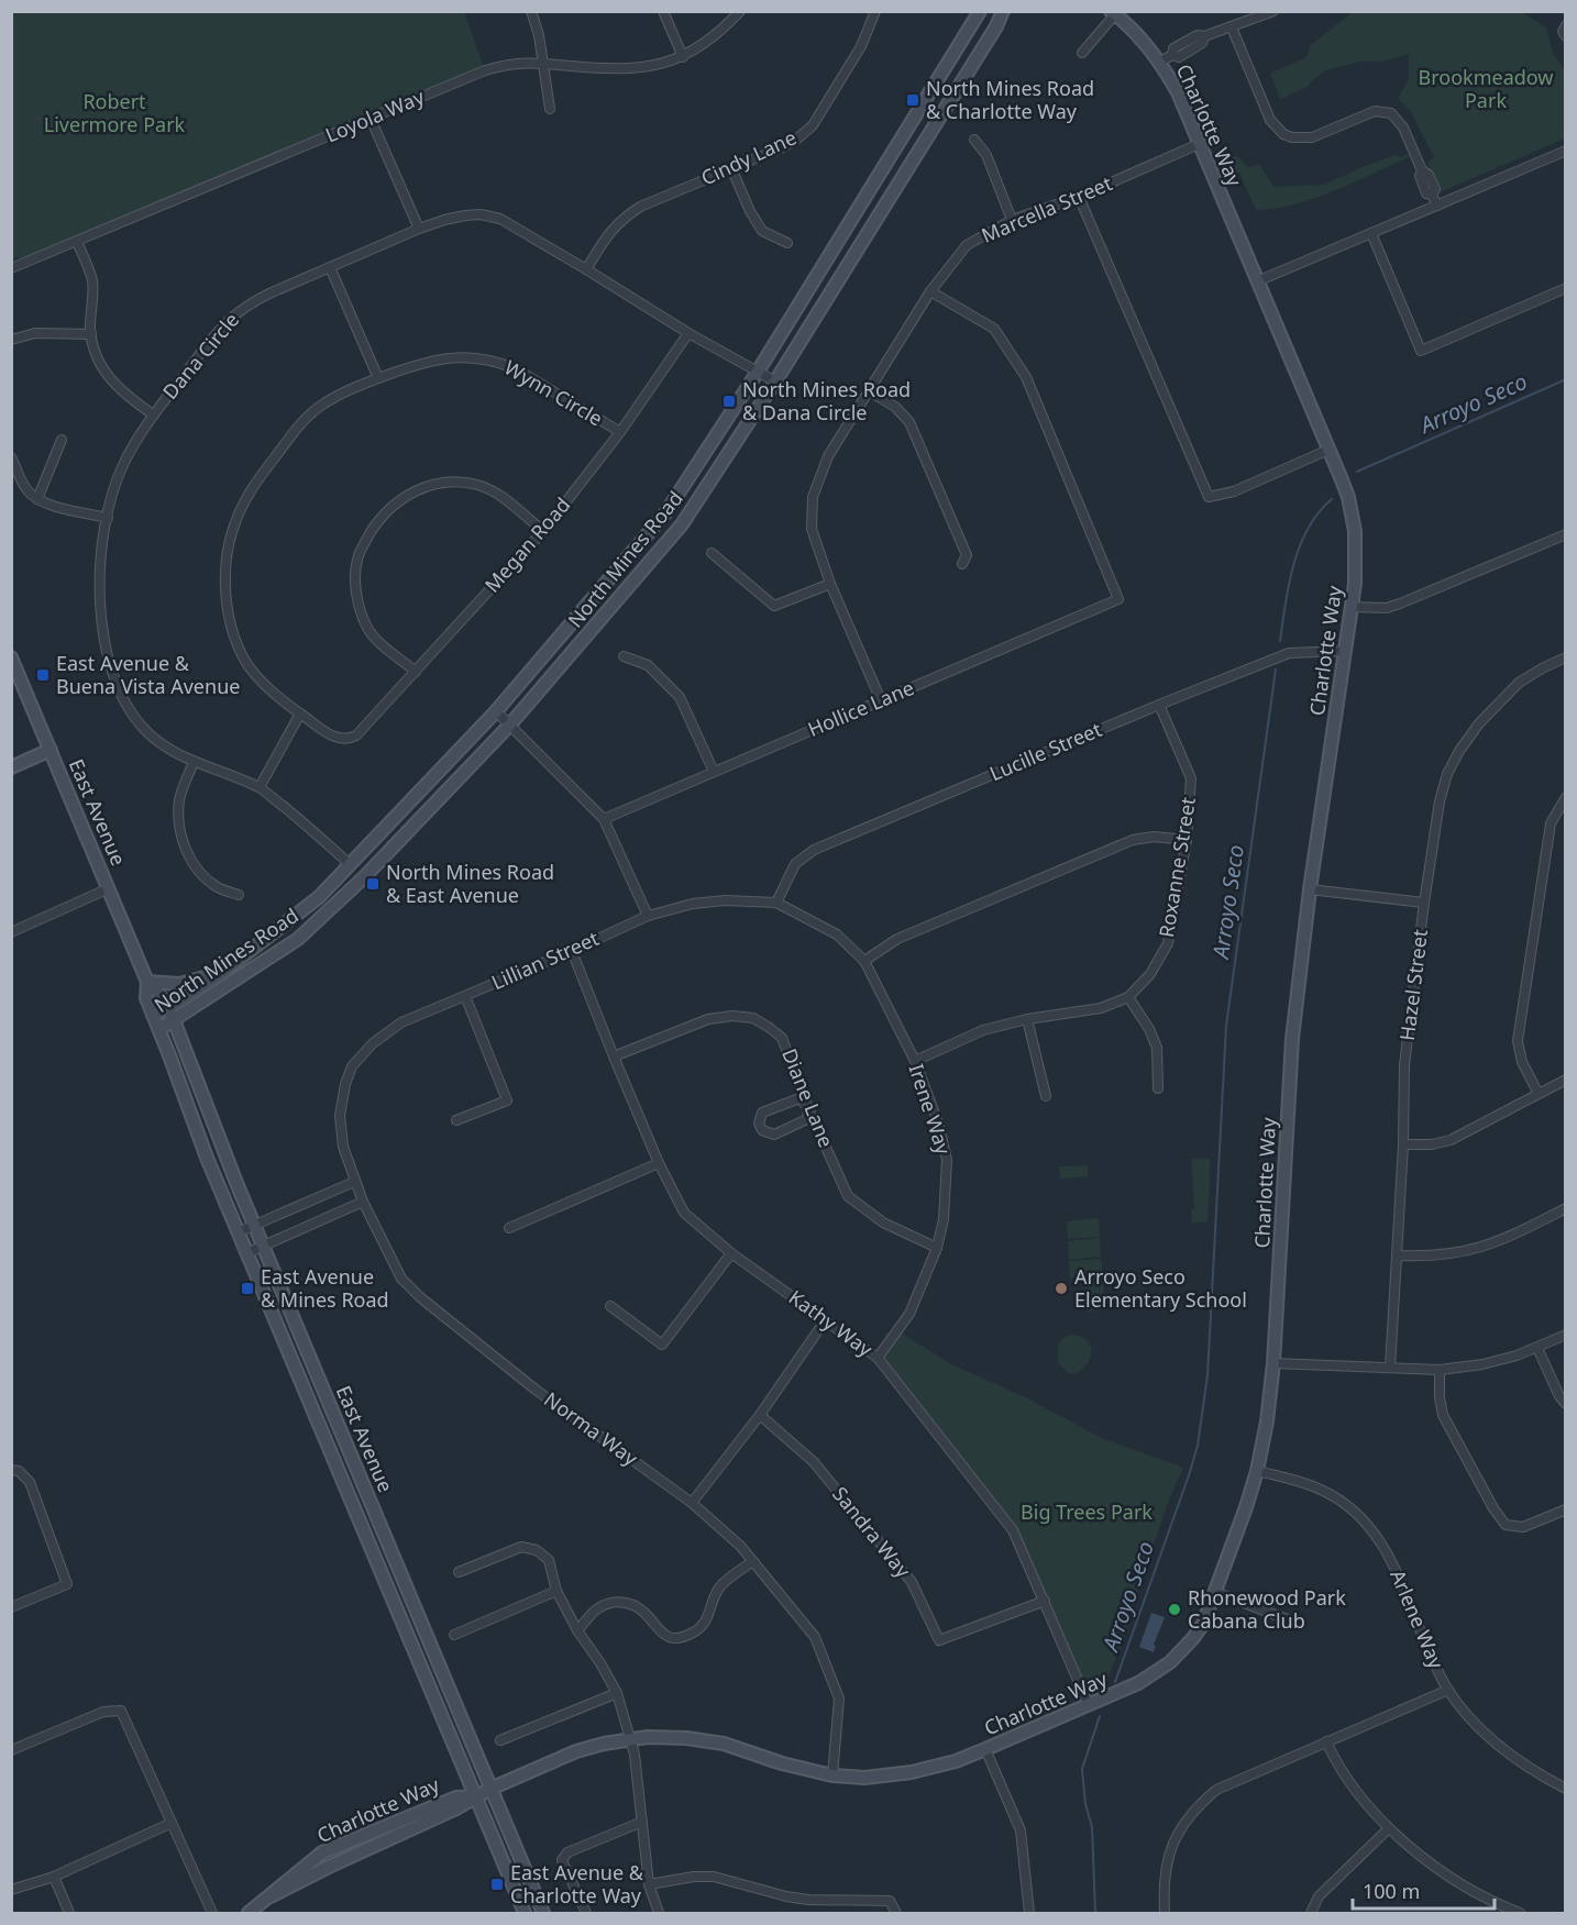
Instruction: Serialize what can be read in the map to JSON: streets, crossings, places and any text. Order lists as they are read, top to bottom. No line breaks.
{"streets":{"main road":["Charlotte Way","North Mines Road","East Avenue"],"street":["Loyola Way","Cindy Lane","Marcella Street","Dana Circle","Wynn Circle","Megan Road","Hollice Lane","Lucille Street","Roxanne Street","Lillian Street","Hazel Street","Diane Lane","Irene Way","Kathy Way","Norma Way","Sandra Way","Arlene Way"]},"crossings":[["Charlotte Way","Marcella Street"],["Charlotte Way","Lucille Street"],["Charlotte Way","East Avenue"],["Charlotte Way","Kathy Way"],["Charlotte Way","Norma Way"],["Charlotte Way","Arlene Way"],["Cindy Lane","Dana Circle"],["Marcella Street","Hollice Lane"],["Dana Circle","Megan Road"],["Dana Circle","North Mines Road"],["Wynn Circle","Megan Road"],["North Mines Road","East Avenue"],["Lucille Street","Roxanne Street"],["Lucille Street","Lillian Street"],["Lucille Street","Irene Way"],["Roxanne Street","Irene Way"],["Lillian Street","Irene Way"],["Lillian Street","Kathy Way"],["Lillian Street","Norma Way"],["Diane Lane","Irene Way"],["Diane Lane","Kathy Way"],["Irene Way","Kathy Way"],["Kathy Way","Sandra Way"]],"water":["Arroyo Seco"],"parks":["Brookmeadow Park","Robert Livermore Park","Big Trees Park"],"places":{"transit":["North Mines Road & Charlotte Way","North Mines Road & Dana Circle","East Avenue & Buena Vista Avenue","North Mines Road & East Avenue","East Avenue & Mines Road","East Avenue & Charlotte Way"],"other":["Arroyo Seco Elementary School","Rhonewood Park Cabana Club"]},"scale_bar":"100 m"}
